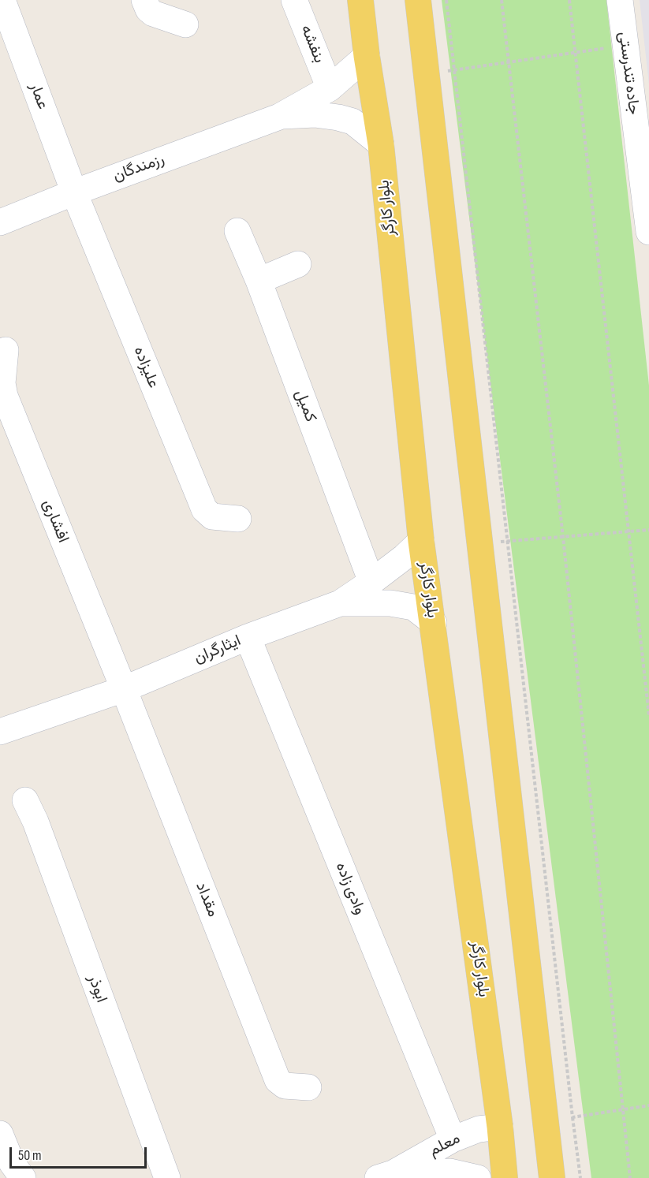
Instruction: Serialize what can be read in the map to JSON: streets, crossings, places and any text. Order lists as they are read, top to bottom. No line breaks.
{"streets":{"main road":["بلوار کارگر"],"street":["بنفشه","جاده تندرستی","عمار","رزمندگان","علیزاده","کمیل","افشاری","ایثارگران","وادی زاده","مقداد","ابوذر","معلم"]},"crossings":[["بنفشه","رزمندگان"],["عمار","رزمندگان"],["عمار","علیزاده"],["رزمندگان","بلوار کارگر"],["رزمندگان","علیزاده"],["بلوار کارگر","ایثارگران"],["بلوار کارگر","معلم"],["کمیل","ایثارگران"],["افشاری","ایثارگران"],["افشاری","مقداد"],["ایثارگران","وادی زاده"],["ایثارگران","مقداد"],["وادی زاده","معلم"]],"scale_bar":"50 m"}
